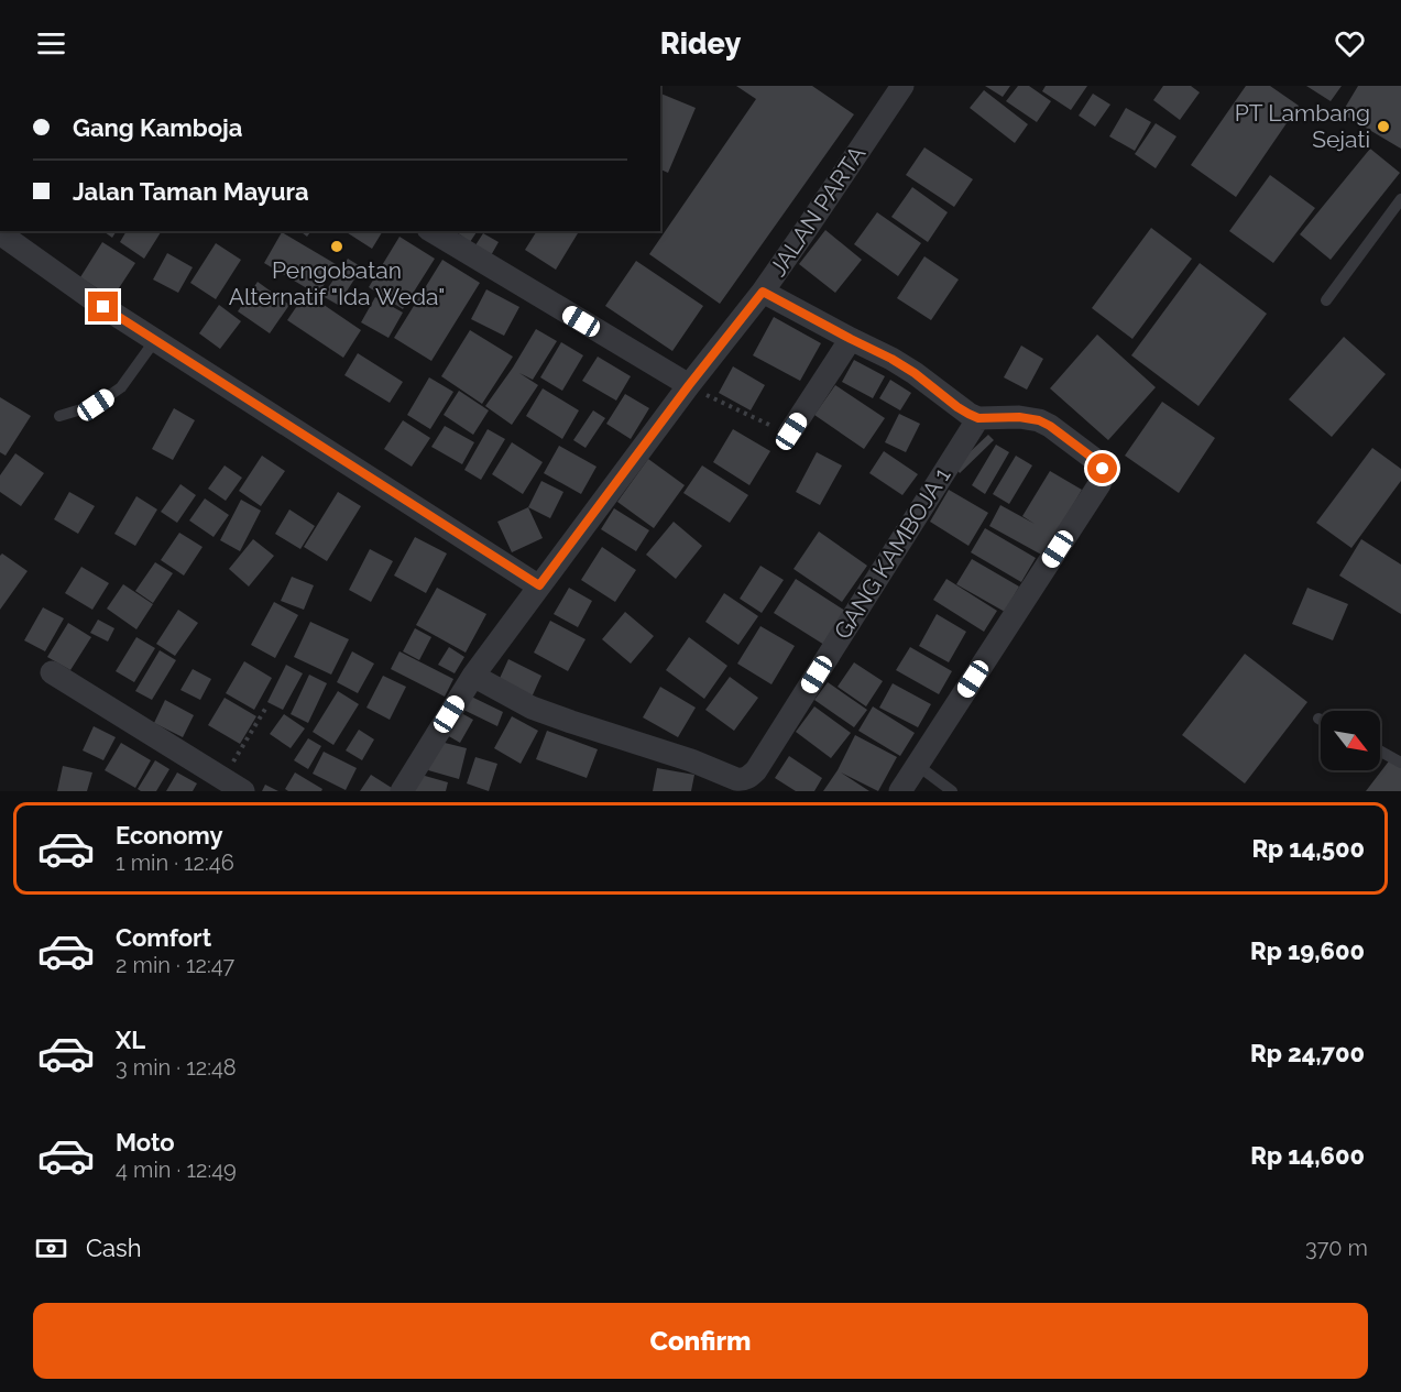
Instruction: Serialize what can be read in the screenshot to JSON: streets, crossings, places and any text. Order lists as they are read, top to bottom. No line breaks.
{"streets":{"street":["JALAN PARTA","GANG KAMBOJA 1"]},"places":["PT Lambang Sejati","Pengobatan Alternatif \"Ida Weda\""],"north":"bottom right","page":{"header":"Ridey","banner":["Gang Kamboja","Jalan Taman Mayura"],"list":[{"name":"Economy","note":"1 min · 12:46","value":"Rp 14,500"},{"name":"Comfort","note":"2 min · 12:47","value":"Rp 19,600"},{"name":"XL","note":"3 min · 12:48","value":"Rp 24,700"},{"name":"Moto","note":"4 min · 12:49","value":"Rp 14,600"}],"pay":["Cash","370 m"],"buttons":"Confirm"}}
